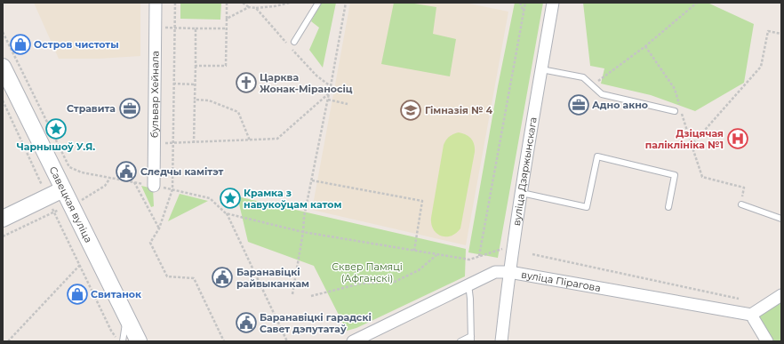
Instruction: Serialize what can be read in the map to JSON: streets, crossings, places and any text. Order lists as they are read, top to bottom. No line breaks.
{"streets":{"main road":["Савецкая вуліца"],"street":["бульвар Хейнала","вуліца Дзяржынскага","вуліца Пірагова"]},"crossings":[["вуліца Дзяржынскага","вуліца Пірагова"]],"parks":["Сквер Памяці (Афганскі)"],"places":{"shop":["Остров чистоты","Свитанок"],"church":["Царква Жонак-Міраносіц"],"office":["Адно акно","Стравита"],"school or university":["Гімназія № 4"],"place":["Чарнышоў У.Я.","Крамка з навукоўцам катом"],"hospital":["Дзіцячая паліклініка №1"],"public building":["Следчы камітэт","Баранавіцкі райвыканкам","Баранавіцкі гарадскі Савет дэпутатаў"]}}
